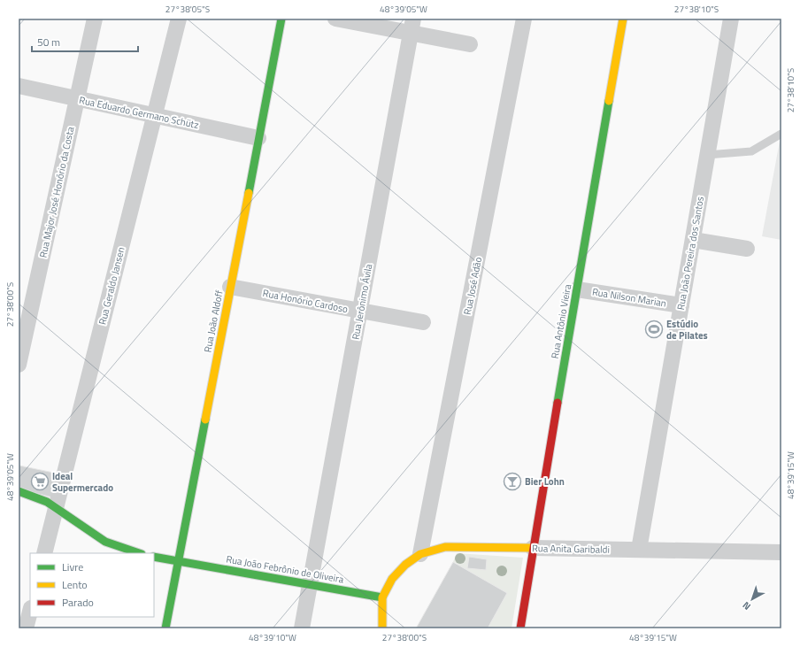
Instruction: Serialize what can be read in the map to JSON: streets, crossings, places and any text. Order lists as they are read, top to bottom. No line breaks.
{"streets":{"street":["Rua Eduardo Germano Schütz","Rua Major José Honório da Costa","Rua João Pereira dos Santos","Rua Geraldo Jansen","Rua José Adão","Rua Nilson Marian","Rua Honório Cardoso","Rua Jerônimo Ávila","Rua João Aldoff","Rua Antônio Vieira","Rua Anita Garibaldi","Rua João Febrônio de Oliveira"]},"crossings":[["Rua Eduardo Germano Schütz","Rua Major José Honório da Costa"],["Rua Eduardo Germano Schütz","Rua Geraldo Jansen"],["Rua Eduardo Germano Schütz","Rua João Aldoff"],["Rua João Pereira dos Santos","Rua Nilson Marian"],["Rua João Pereira dos Santos","Rua Anita Garibaldi"],["Rua José Adão","Rua Anita Garibaldi"],["Rua Nilson Marian","Rua Antônio Vieira"],["Rua Honório Cardoso","Rua Jerônimo Ávila"],["Rua Honório Cardoso","Rua João Aldoff"],["Rua Jerônimo Ávila","Rua João Febrônio de Oliveira"],["Rua João Aldoff","Rua João Febrônio de Oliveira"],["Rua Antônio Vieira","Rua Anita Garibaldi"],["Rua Anita Garibaldi","Rua João Febrônio de Oliveira"]],"places":{"sports":["Estúdio de Pilates"],"supermarket":["Ideal Supermercado"],"bar":["Bier Lohn"]},"legend":["Livre","Lento","Parado"],"scale_bar":"50 m","north":"bottom left","coordinates":["27°38'05\"S","48°39'05\"W","27°38'10\"S","27°38'00\"S","48°39'15\"W","48°39'10\"W"]}
